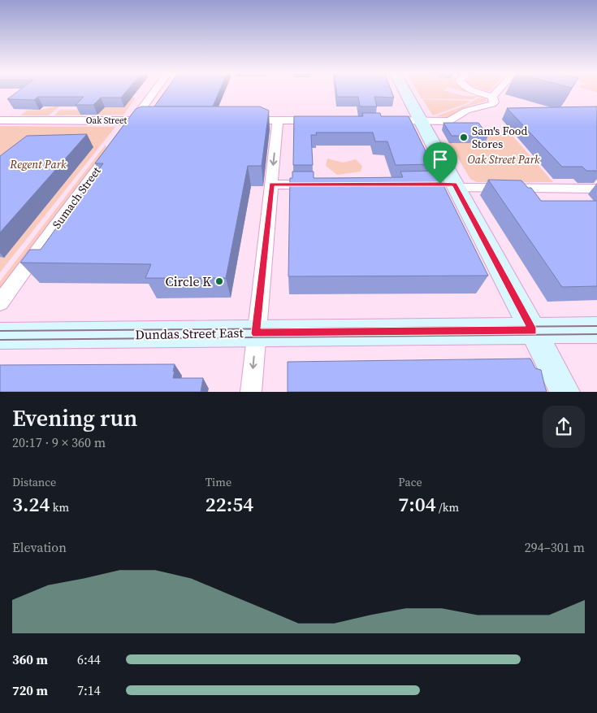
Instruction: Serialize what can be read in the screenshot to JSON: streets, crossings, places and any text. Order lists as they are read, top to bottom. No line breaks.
{"streets":{"street":["Oak Street","Sumach Street","Dundas Street East"]},"crossings":[["Oak Street","Sumach Street"]],"parks":["Oak Street Park","Regent Park"],"places":["Sam's Food Stores","Circle K"],"page":{"heading":["Evening run","20:17 · 9 × 360 m"],"stats":[["Distance","3.24 km"],["Time","22:54"],["Pace","7:04 /km"]],"chart":["Elevation","294–301 m"],"list":[{"name":"360 m","note":"6:44"},{"name":"720 m","note":"7:14"}]}}
